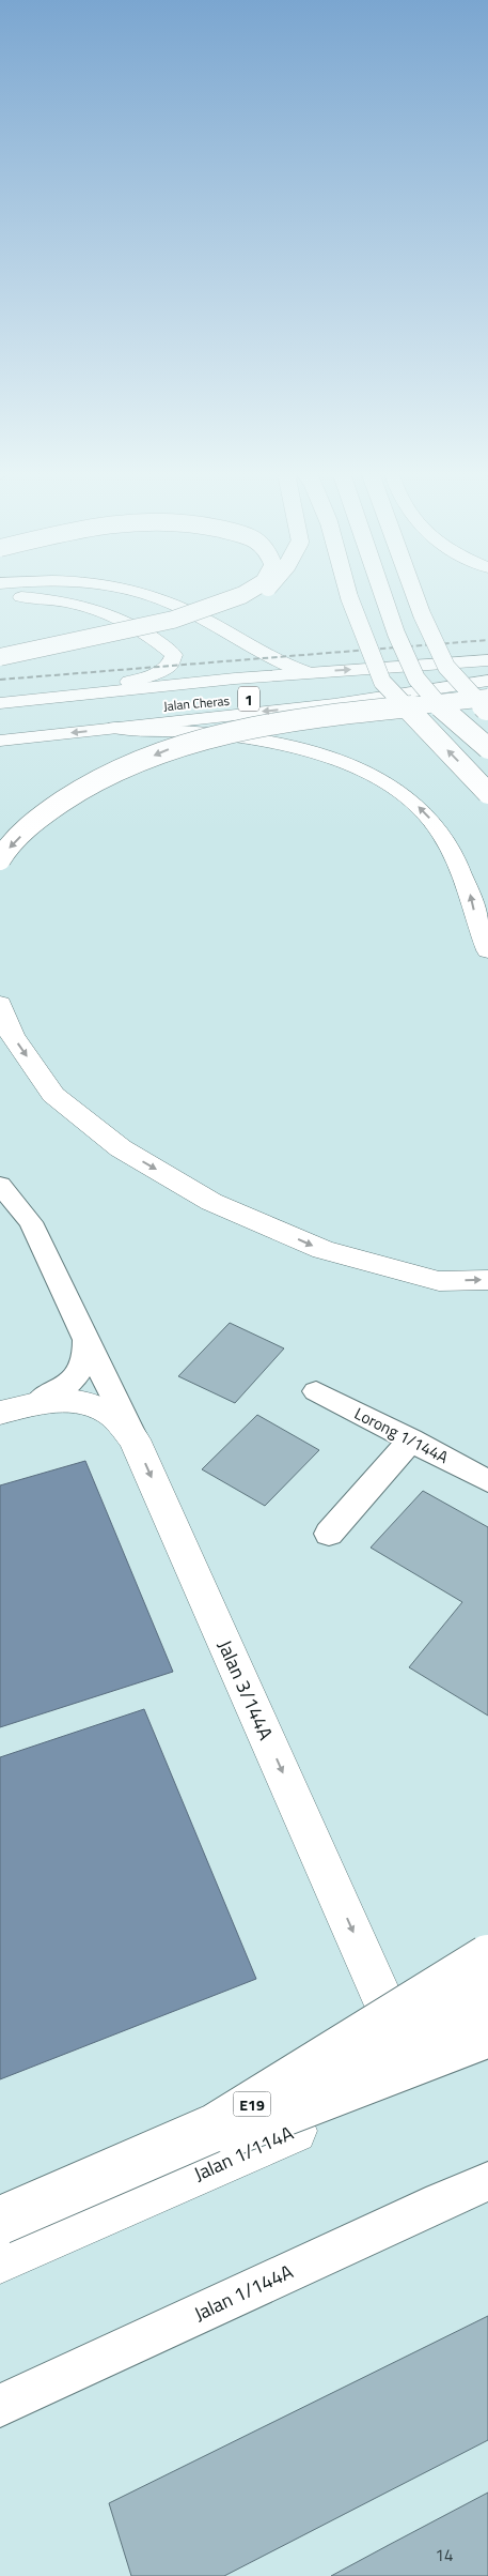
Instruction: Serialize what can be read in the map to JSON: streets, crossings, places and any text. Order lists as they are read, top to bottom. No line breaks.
{"streets":{"main road":["1","Jalan Cheras","Jalan 3/144A","E19","Jalan 1/114A"],"street":["Lorong 1/144A","Jalan 1/144A"]},"crossings":[["Jalan 3/144A","Jalan 1/114A"]],"one_way":["Jalan 3/144A"],"house_numbers":["14"]}
